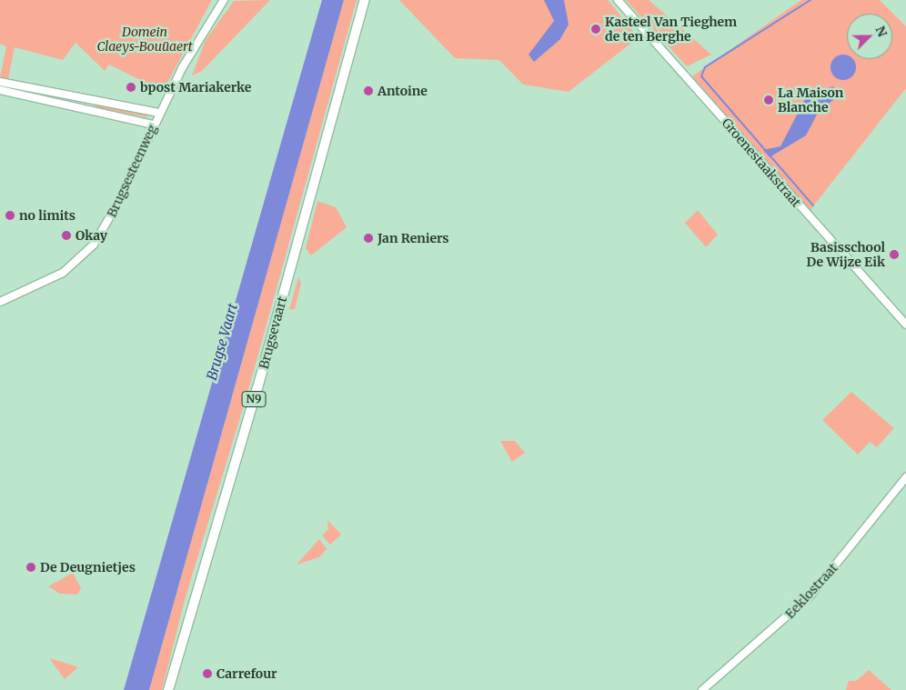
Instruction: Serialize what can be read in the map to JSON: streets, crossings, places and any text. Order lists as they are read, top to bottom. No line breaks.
{"streets":{"main road":["Brugsevaart","N9"],"street":["Groenestaakstraat","Brugsesteenweg","Eeklostraat"]},"water":["Brugse Vaart"],"parks":["Domein Claeys-Bouüaert"],"places":["Kasteel Van Tieghem de ten Berghe","bpost Mariakerke","Antoine","La Maison Blanche","no limits","Okay","Jan Reniers","Basisschool De Wijze Eik","De Deugnietjes","Carrefour"],"north":"top right"}
